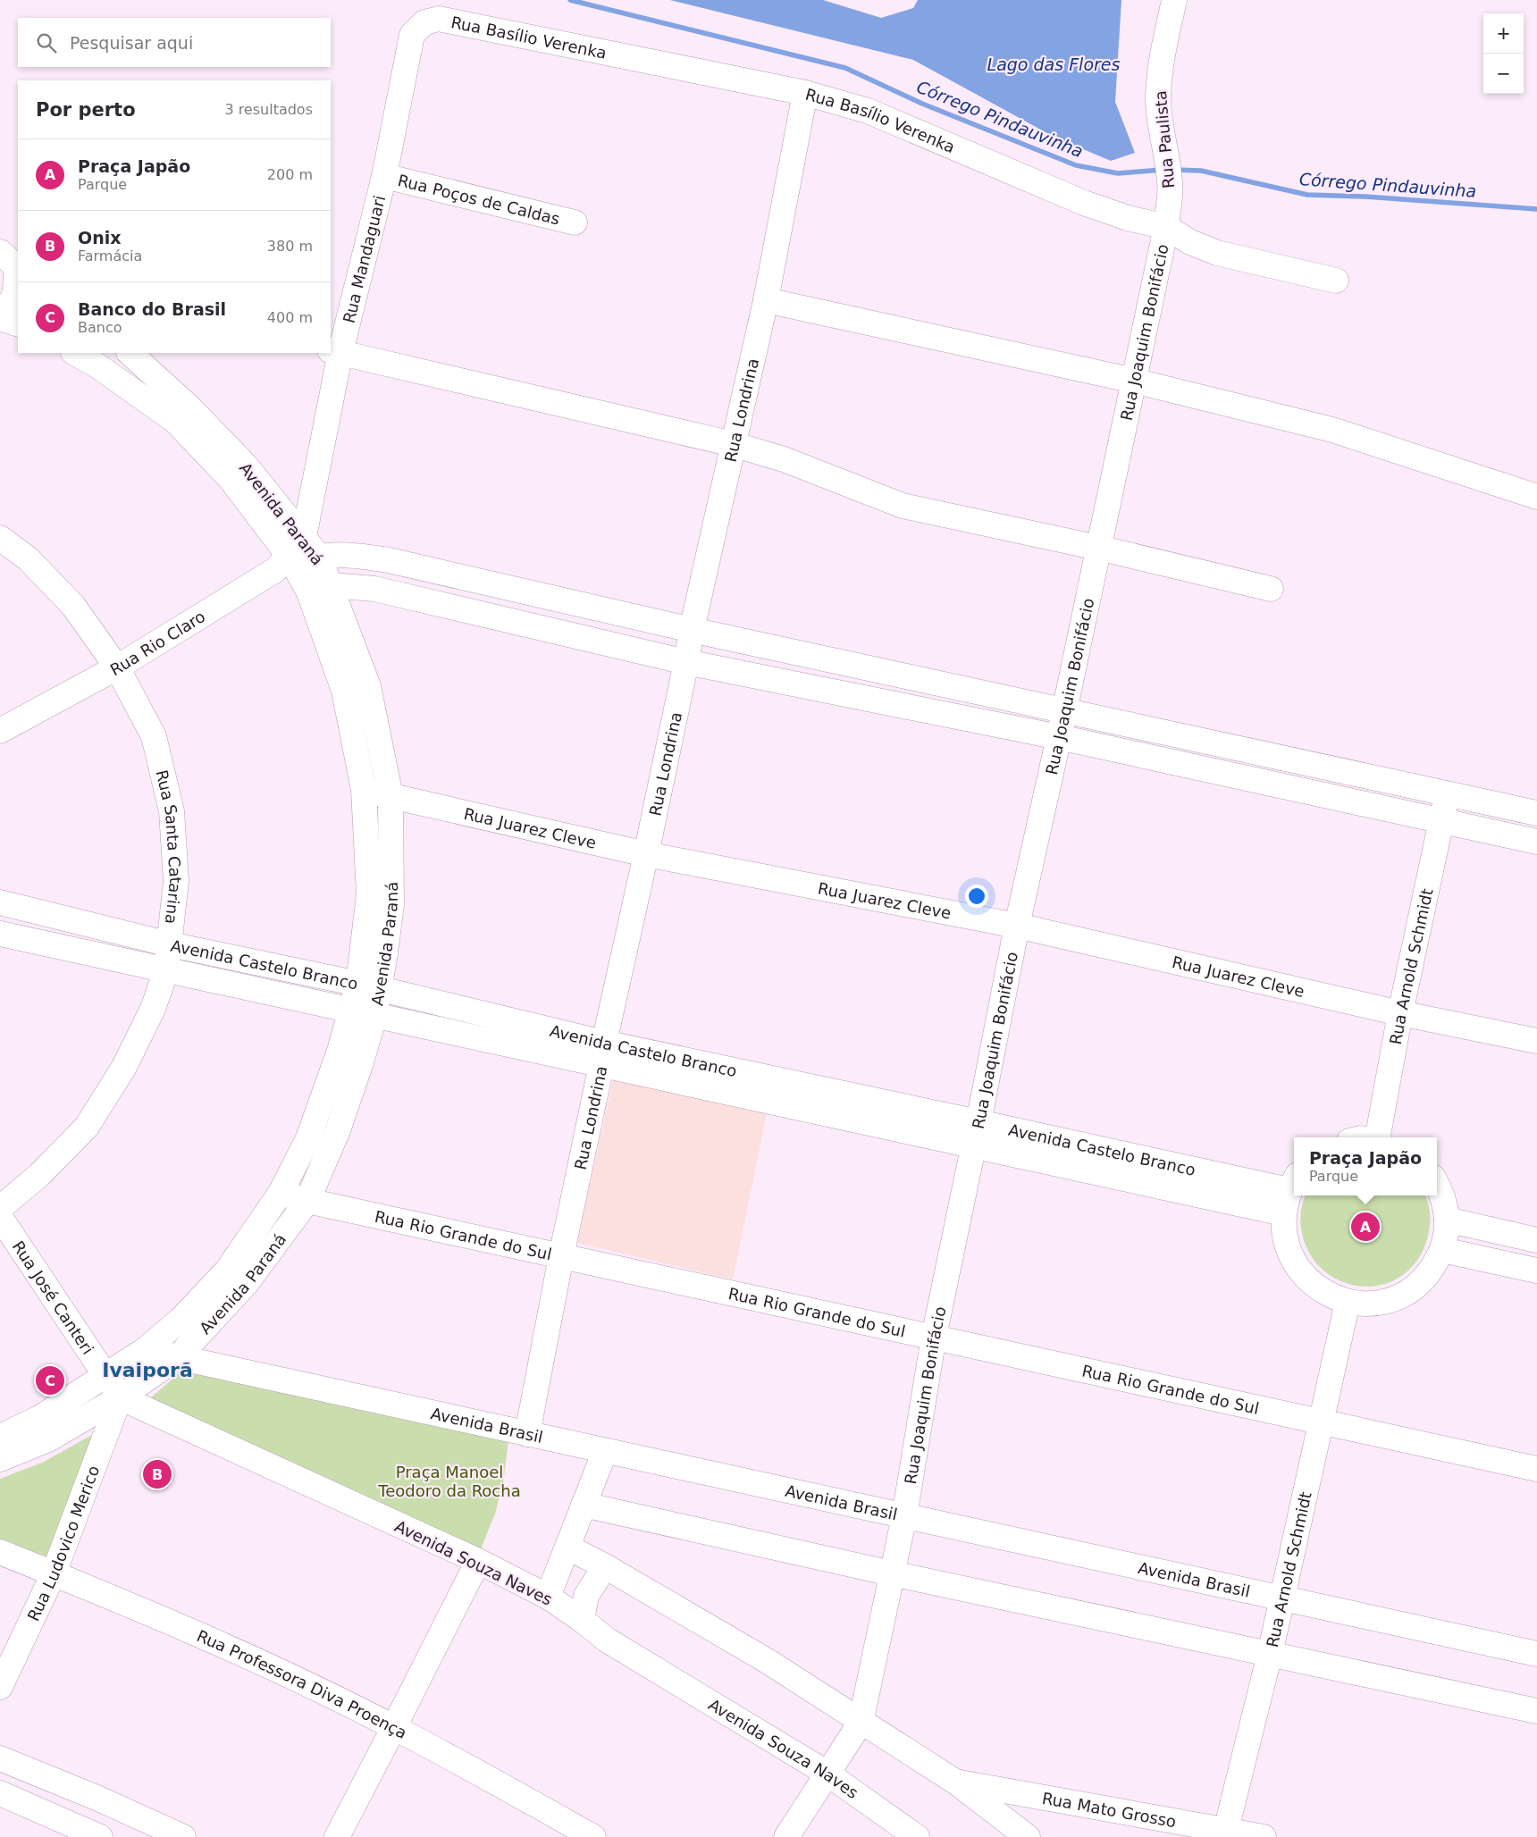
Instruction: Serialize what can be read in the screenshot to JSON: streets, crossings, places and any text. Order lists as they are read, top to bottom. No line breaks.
{"streets":{"street":["Rua Basílio Verenka","Rua Paulista","Rua Poços de Caldas","Rua Mandaguari","Rua Joaquim Bonifácio","Rua Londrina","Avenida Paraná","Rua Rio Claro","Rua Juarez Cleve","Rua Santa Catarina","Avenida Castelo Branco","Rua Arnold Schmidt","Rua Rio Grande do Sul","Rua José Canteri","Avenida Brasil","Rua Ludovico Merico","Avenida Souza Naves","Rua Professora Diva Proença","Rua Mato Grosso"]},"crossings":[["Rua Basílio Verenka","Rua Paulista"],["Rua Basílio Verenka","Rua Mandaguari"],["Rua Basílio Verenka","Rua Joaquim Bonifácio"],["Rua Basílio Verenka","Rua Londrina"],["Rua Paulista","Rua Joaquim Bonifácio"],["Rua Poços de Caldas","Rua Mandaguari"],["Rua Mandaguari","Avenida Paraná"],["Rua Mandaguari","Rua Rio Claro"],["Rua Joaquim Bonifácio","Rua Juarez Cleve"],["Rua Joaquim Bonifácio","Avenida Castelo Branco"],["Rua Joaquim Bonifácio","Rua Rio Grande do Sul"],["Rua Joaquim Bonifácio","Avenida Brasil"],["Rua Joaquim Bonifácio","Avenida Souza Naves"],["Rua Londrina","Rua Juarez Cleve"],["Rua Londrina","Avenida Castelo Branco"],["Rua Londrina","Rua Rio Grande do Sul"],["Rua Londrina","Avenida Brasil"],["Avenida Paraná","Rua Rio Claro"],["Avenida Paraná","Rua Juarez Cleve"],["Avenida Paraná","Avenida Castelo Branco"],["Avenida Paraná","Rua Rio Grande do Sul"],["Avenida Paraná","Rua José Canteri"],["Avenida Paraná","Avenida Brasil"],["Avenida Paraná","Rua Ludovico Merico"],["Avenida Paraná","Avenida Souza Naves"],["Rua Rio Claro","Rua Santa Catarina"],["Rua Juarez Cleve","Rua Arnold Schmidt"],["Rua Santa Catarina","Avenida Castelo Branco"],["Rua Arnold Schmidt","Rua Rio Grande do Sul"],["Rua Arnold Schmidt","Avenida Brasil"],["Rua Arnold Schmidt","Rua Mato Grosso"],["Rua Ludovico Merico","Avenida Souza Naves"],["Rua Ludovico Merico","Rua Professora Diva Proença"]],"districts":["Ivaiporã"],"water":["Lago das Flores","Córrego Pindauvinha"],"parks":["Praça Manoel Teodoro da Rocha"],"page":{"map_buttons":["+","−"],"search":"Pesquisar aqui","heading":["Por perto","3 resultados"],"list":[{"mark":"A","name":"Praça Japão","note":"Parque","value":"200 m"},{"mark":"B","name":"Onix","note":"Farmácia","value":"380 m"},{"mark":"C","name":"Banco do Brasil","note":"Banco","value":"400 m"}],"popup":["Praça Japão","Parque"],"pins":["A","C","B"]}}
